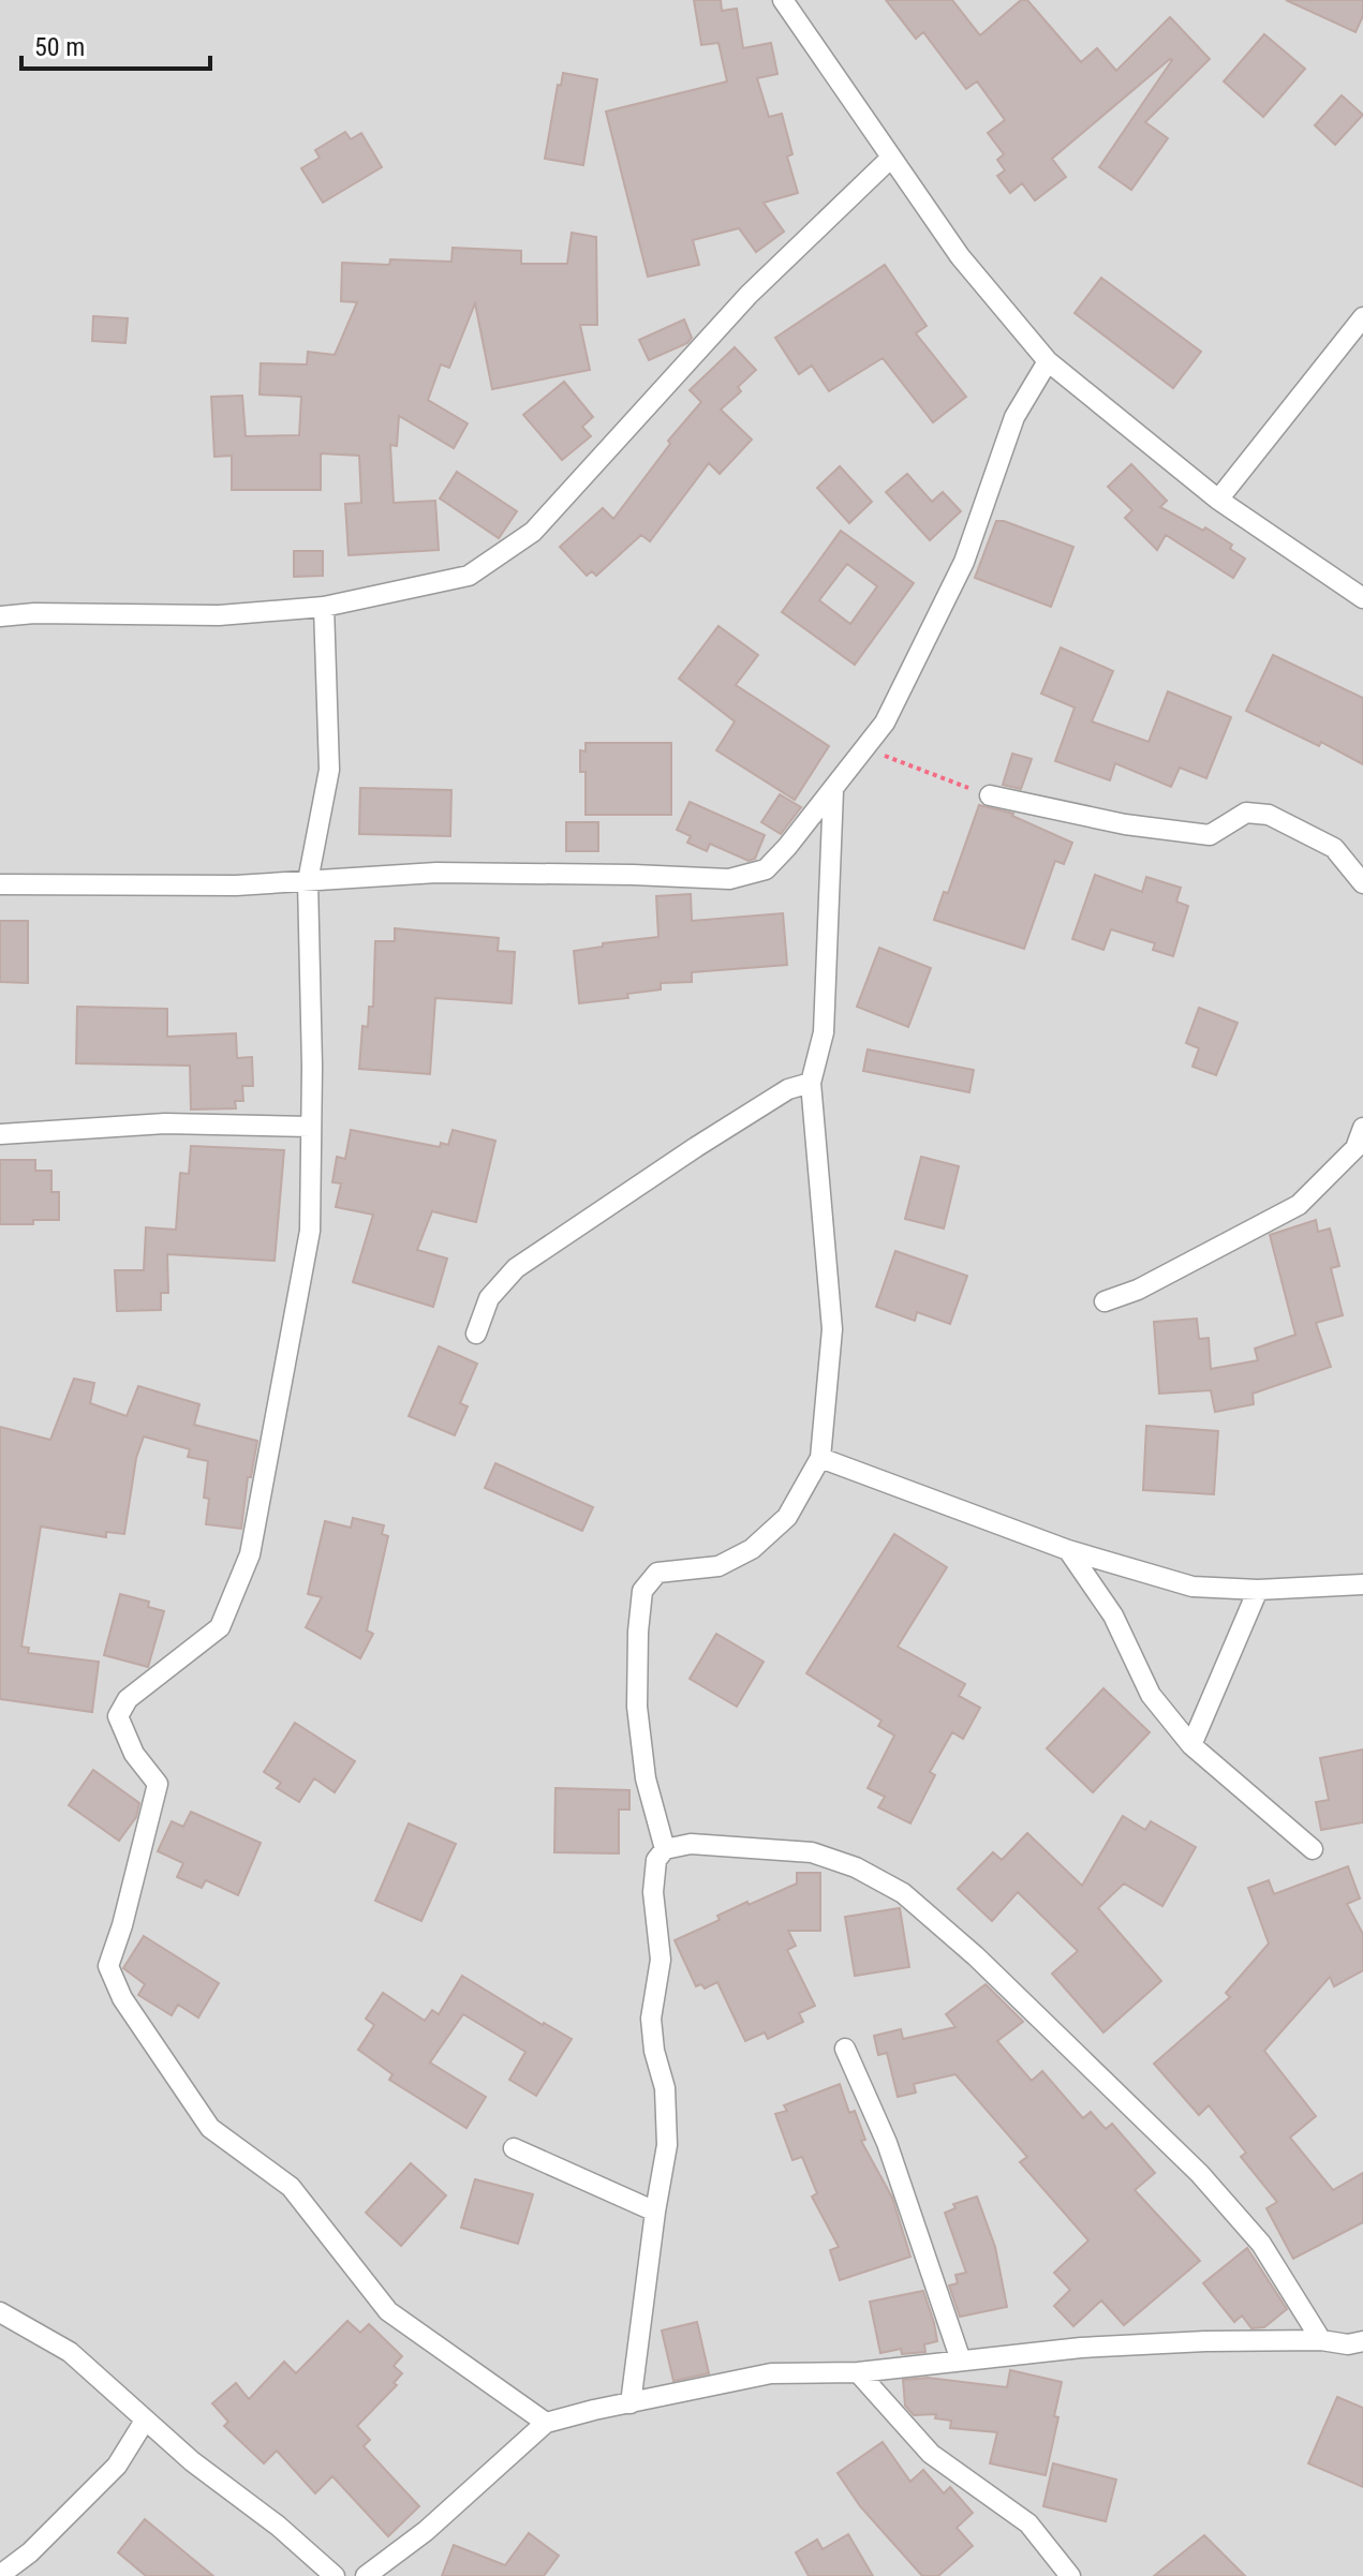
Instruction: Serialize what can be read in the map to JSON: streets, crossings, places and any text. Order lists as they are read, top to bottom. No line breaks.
{"scale_bar":"50 m"}
